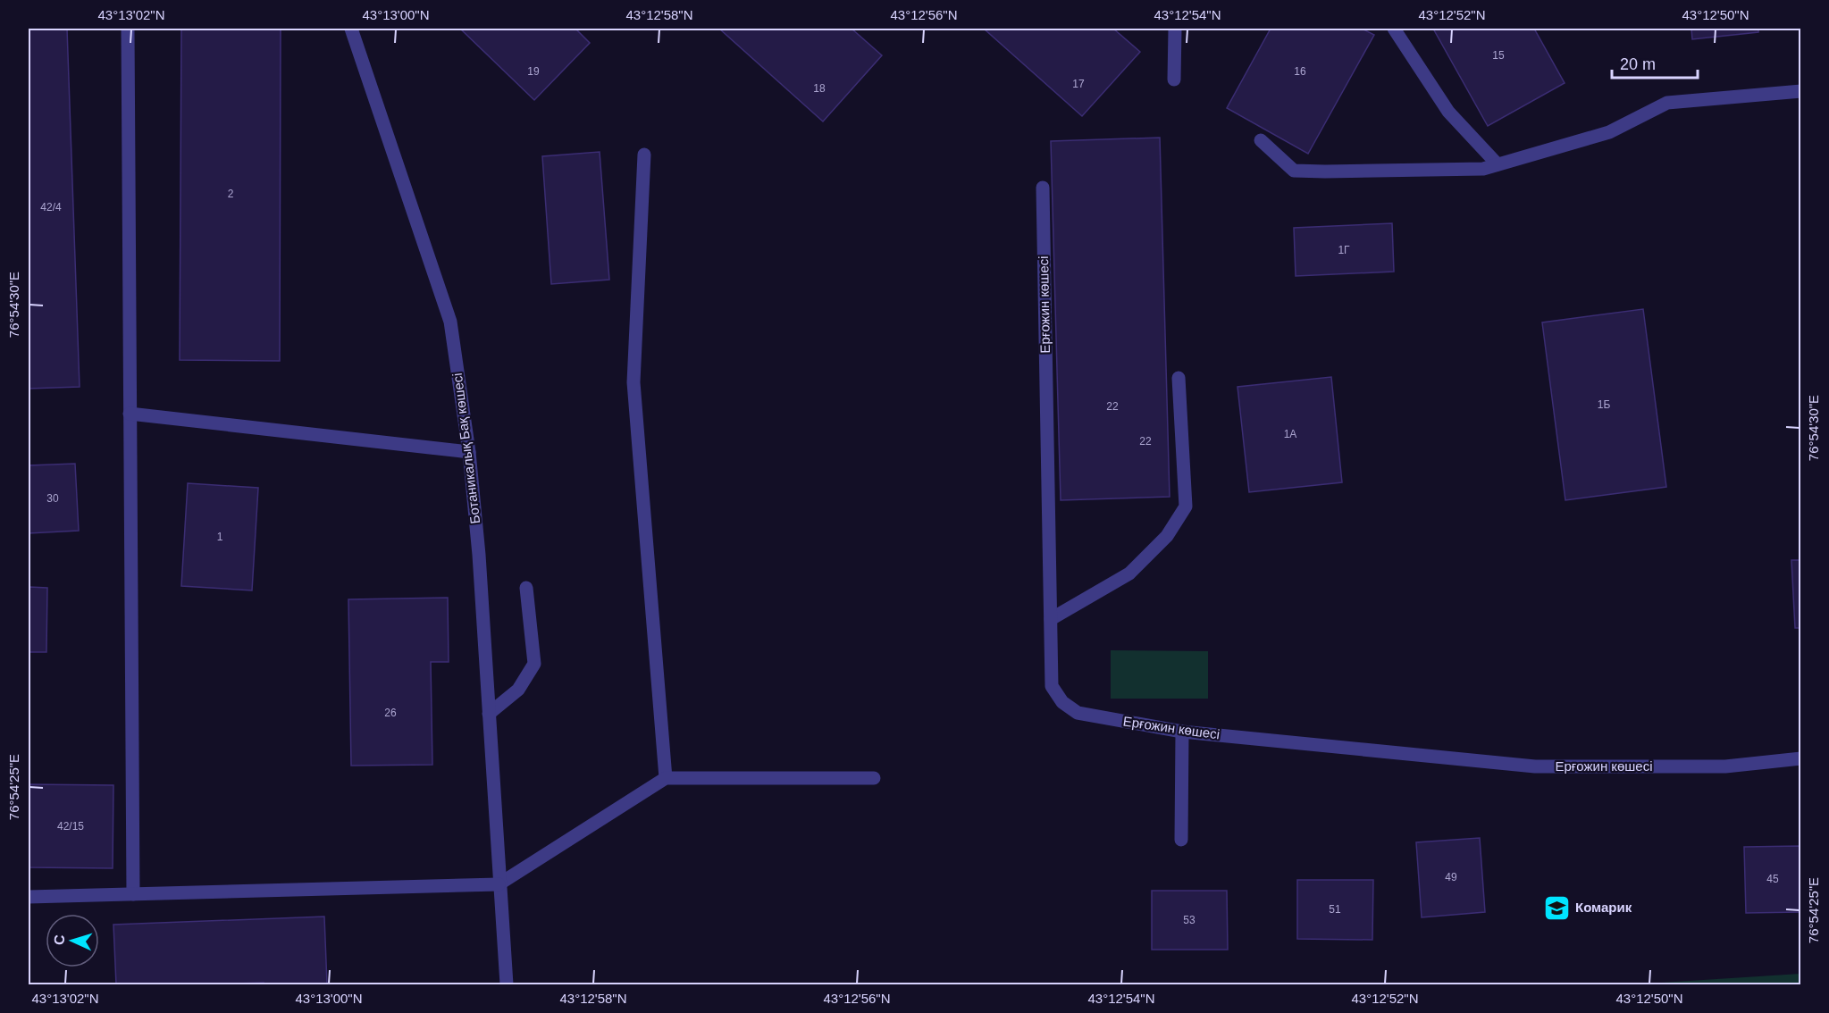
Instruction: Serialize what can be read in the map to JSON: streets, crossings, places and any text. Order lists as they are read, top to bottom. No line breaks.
{"streets":{"street":["Ерғожин көшесі","Ботаникалық Бақ көшесі"]},"places":{"school or university":["Комарик"]},"house_numbers":["15","19","16","17","18","2","42/4","1Г","1Б","22","1А","22","30","1","26","42/15","49","45","51","53"],"scale_bar":"20 m","north":"left","coordinates":["43°13'02\"N","43°13'00\"N","43°12'58\"N","43°12'56\"N","43°12'54\"N","43°12'52\"N","43°12'50\"N","76°54'30\"E","76°54'25\"E"]}
